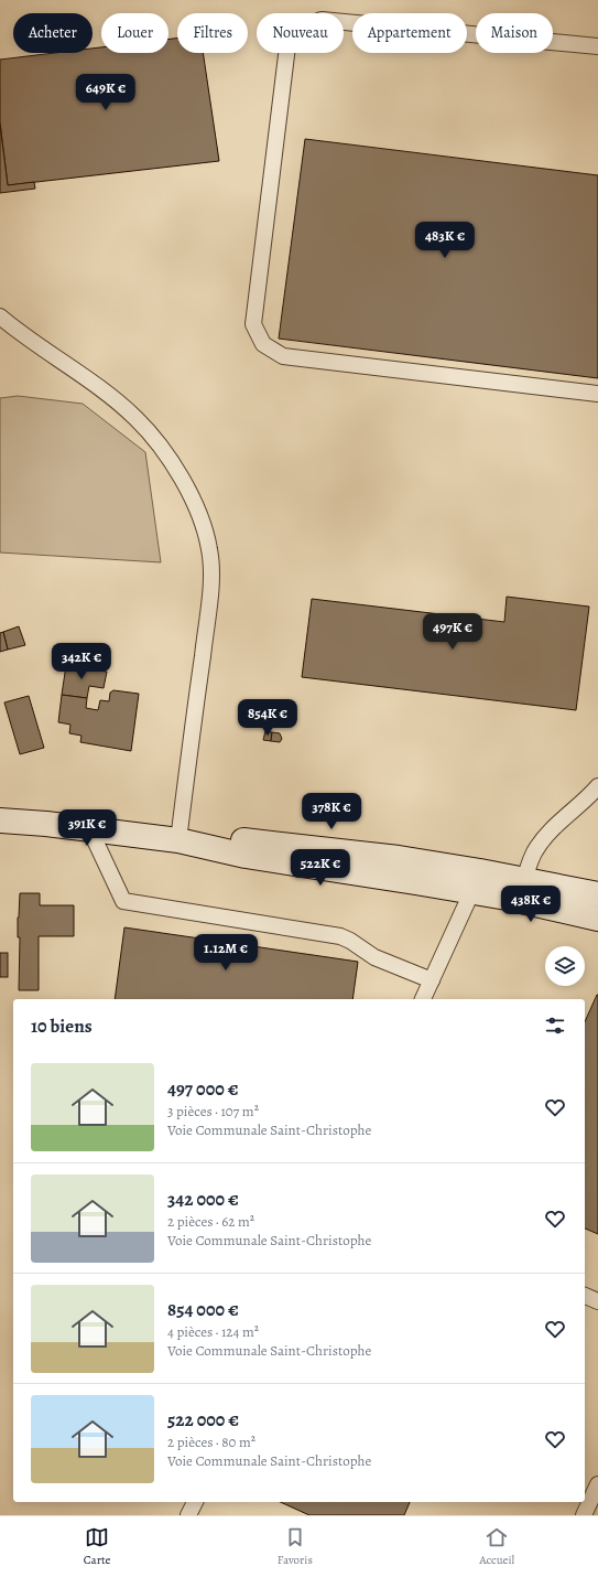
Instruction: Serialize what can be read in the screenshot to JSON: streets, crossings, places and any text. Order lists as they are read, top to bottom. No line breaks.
{"page":{"chip":["Acheter","Louer","Filtres","Nouveau","Appartement","Maison"],"price":["649K €","483K €","497K €","342K €","854K €","378K €","391K €","522K €","438K €","1.12M €"],"heading":"10 biens","list":[{"name":"497 000 €","note":"3 pièces · 107 m² · Voie Communale Saint-Christophe"},{"name":"342 000 €","note":"2 pièces · 62 m² · Voie Communale Saint-Christophe"},{"name":"854 000 €","note":"4 pièces · 124 m² · Voie Communale Saint-Christophe"},{"name":"522 000 €","note":"2 pièces · 80 m² · Voie Communale Saint-Christophe"}],"tabs":["Carte","Favoris","Accueil"]}}
